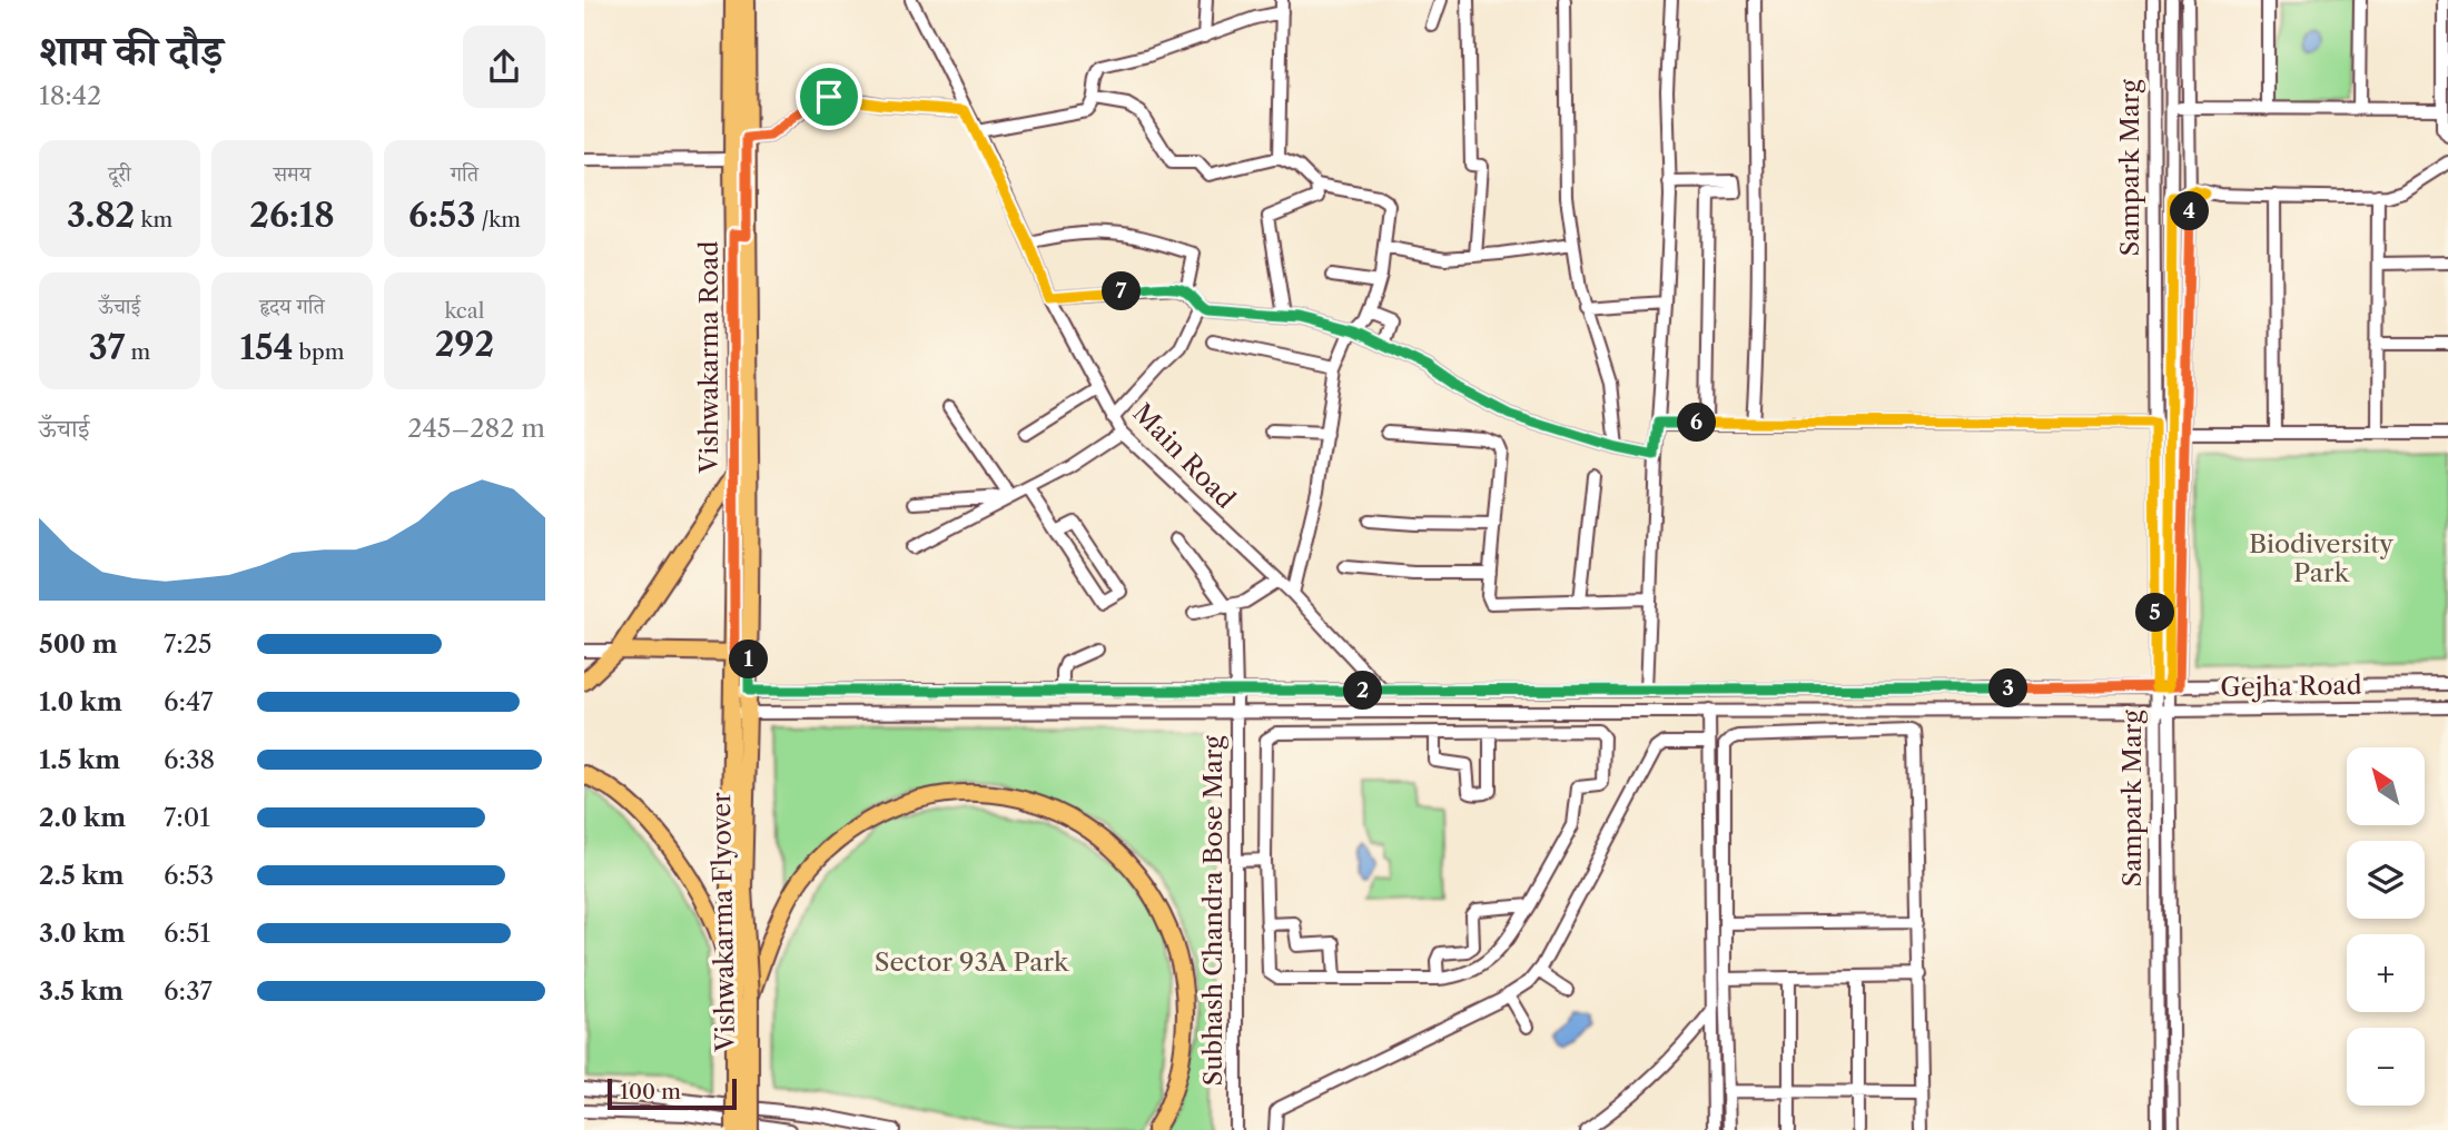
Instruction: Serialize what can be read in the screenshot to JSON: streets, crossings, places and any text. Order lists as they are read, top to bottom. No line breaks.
{"streets":{"main road":["Vishwakarma Road","Vishwakarma Flyover"],"street":["Sampark Marg","Main Road","Gejha Road","Subhash Chandra Bose Marg"]},"crossings":[["Sampark Marg","Gejha Road"],["Vishwakarma Road","Gejha Road"],["Vishwakarma Road","Vishwakarma Flyover"],["Main Road","Gejha Road"],["Gejha Road","Subhash Chandra Bose Marg"],["Gejha Road","Vishwakarma Flyover"]],"parks":["Biodiversity Park","Sector 93A Park"],"scale_bar":"100 m","north":"top left","page":{"heading":["शाम की दौड़","18:42"],"stats":[["दूरी","3.82 km"],["समय","26:18"],["गति","6:53 /km"],["ऊँचाई","37 m"],["हृदय गति","154 bpm"],["kcal","292"]],"pins":["4","7","6","5","1","3","2"],"chart":["ऊँचाई","245–282 m"],"list":[{"name":"500 m","note":"7:25"},{"name":"1.0 km","note":"6:47"},{"name":"1.5 km","note":"6:38"},{"name":"2.0 km","note":"7:01"},{"name":"2.5 km","note":"6:53"},{"name":"3.0 km","note":"6:51"},{"name":"3.5 km","note":"6:37"}],"map_buttons":["+","−"],"scale":"100 m"}}
